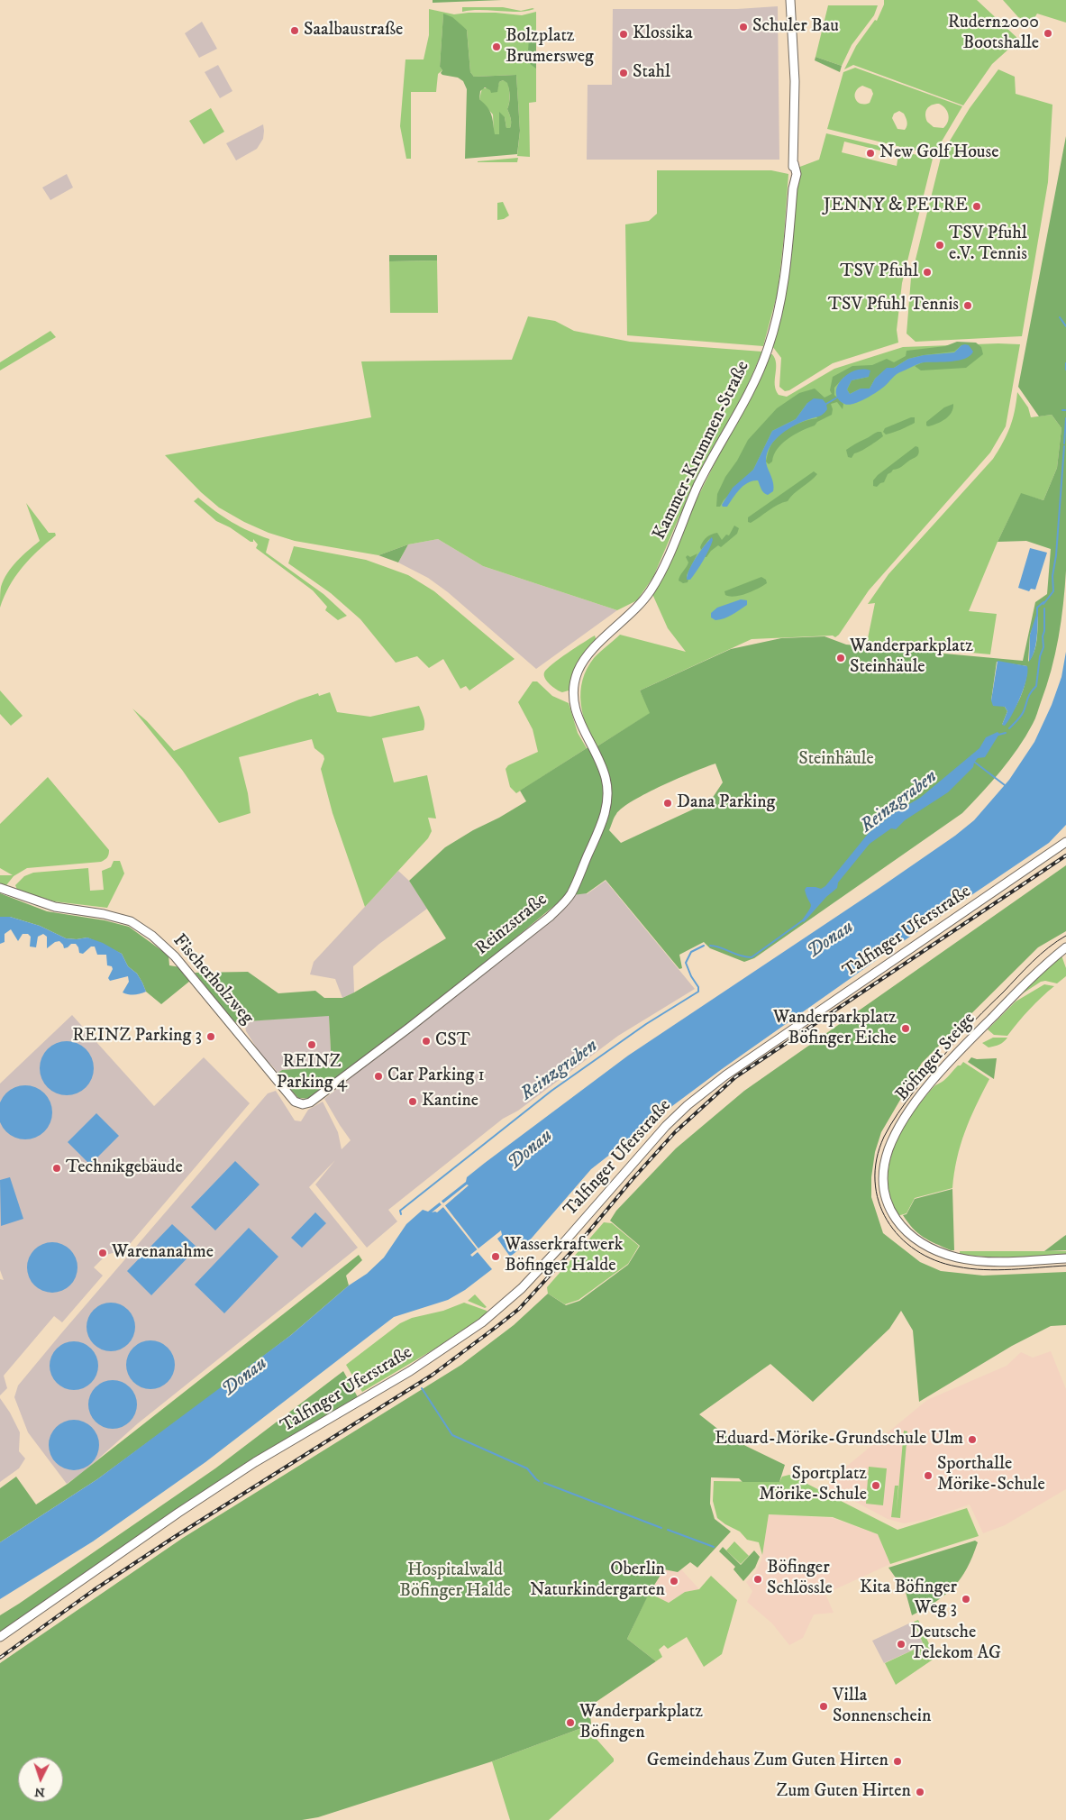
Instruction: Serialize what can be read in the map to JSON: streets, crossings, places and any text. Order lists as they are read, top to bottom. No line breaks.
{"streets":{"street":["Kammer-Krummen-Straße","Reinzstraße","Talfinger Uferstraße","Fischerholzweg","Böfinger Steige"]},"crossings":[["Kammer-Krummen-Straße","Reinzstraße"],["Reinzstraße","Fischerholzweg"]],"water":["Reinzgraben","Donau"],"parks":["Steinhäule","Hospitalwald Böfinger Halde"],"places":["Schuler Bau","Saalbaustraße","Rudern2000 Bootshalle","Klossika","Bolzplatz Brumersweg","Stahl","New Golf House","JENNY & PETRE","TSV Pfuhl e.V. Tennis","TSV Pfuhl","TSV Pfuhl Tennis","Wanderparkplatz Steinhäule","Dana Parking","Wanderparkplatz Böfinger Eiche","REINZ Parking 3","CST","REINZ Parking 4","Car Parking 1","Kantine","Technikgebäude","Warenanahme","Wasserkraftwerk Böfinger Halde","Eduard-Mörike-Grundschule Ulm","Sporthalle Mörike-Schule","Sportplatz Mörike-Schule","Böfinger Schlössle","Oberlin Naturkindergarten","Kita Böfinger Weg 3","Deutsche Telekom AG","Villa Sonnenschein","Wanderparkplatz Böfingen","Gemeindehaus Zum Guten Hirten","Zum Guten Hirten"],"north":"bottom"}
